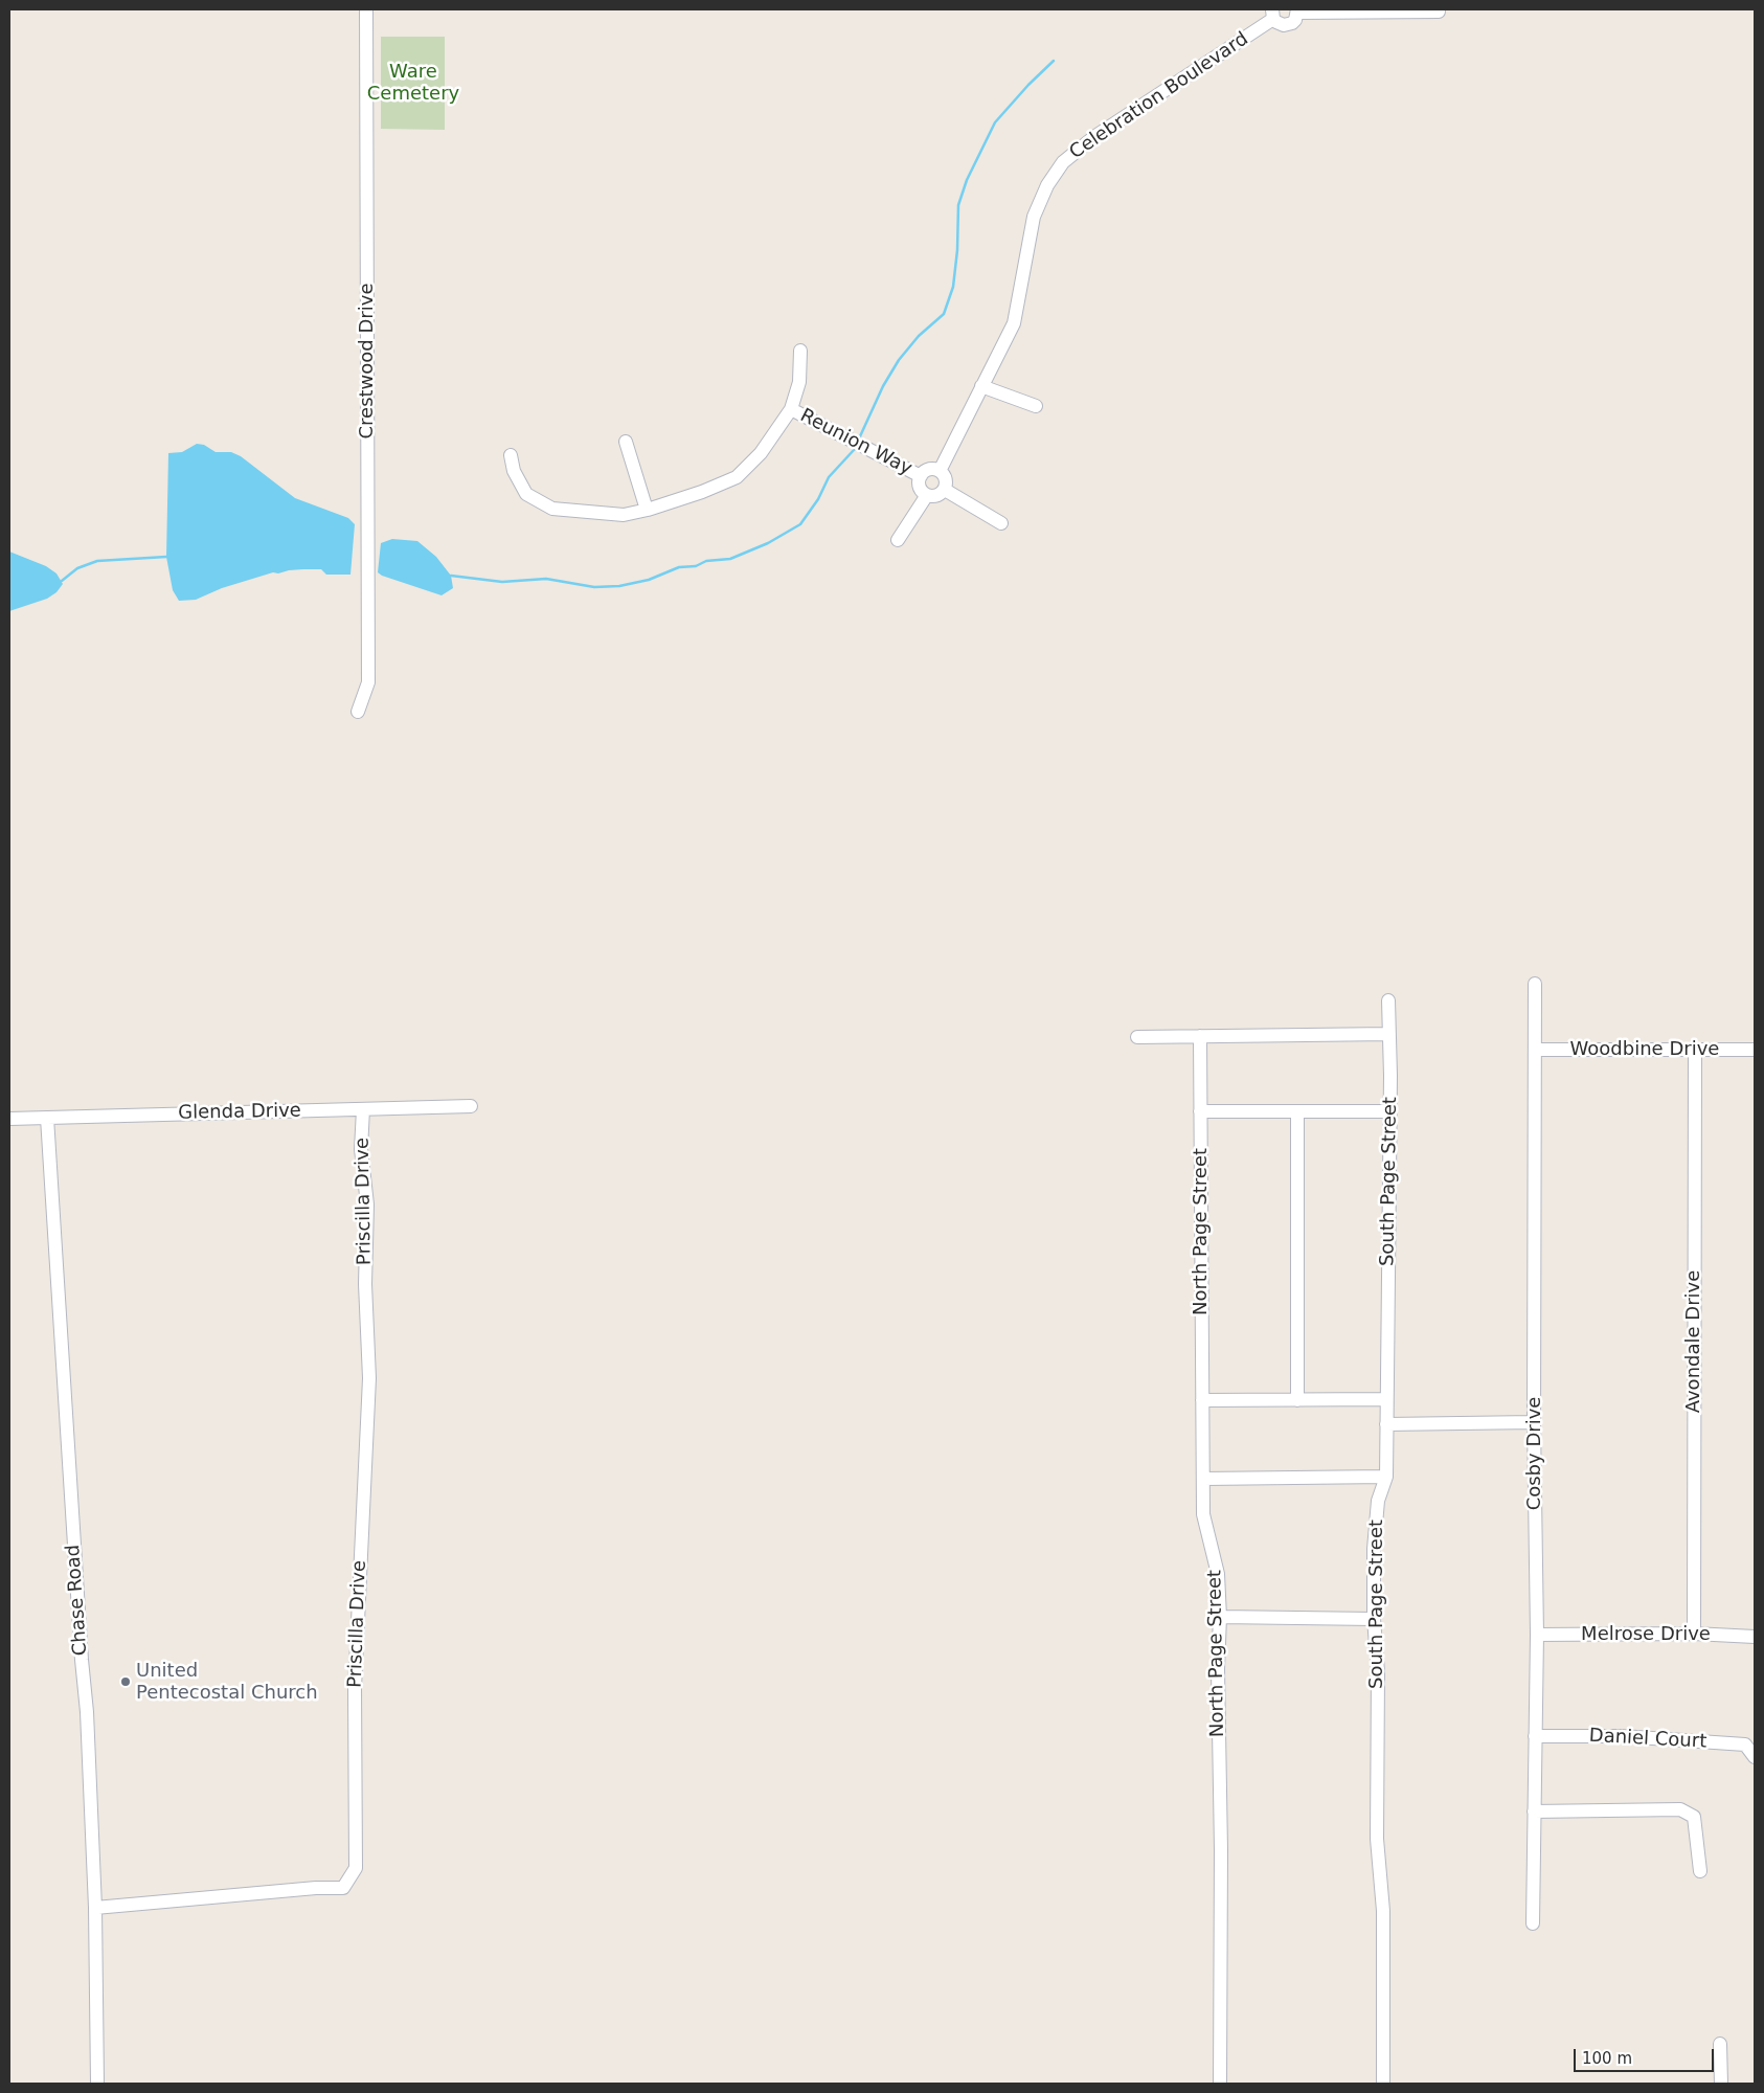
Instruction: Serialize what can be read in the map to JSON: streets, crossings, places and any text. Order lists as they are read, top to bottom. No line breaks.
{"streets":{"street":["Celebration Boulevard","Crestwood Drive","Reunion Way","Woodbine Drive","Glenda Drive","South Page Street","Priscilla Drive","North Page Street","Avondale Drive","Cosby Drive","Chase Road","Melrose Drive","Daniel Court"]},"crossings":[["Celebration Boulevard","Reunion Way"],["Woodbine Drive","Avondale Drive"],["Woodbine Drive","Cosby Drive"],["Glenda Drive","Priscilla Drive"],["Glenda Drive","Chase Road"],["Priscilla Drive","Chase Road"],["Avondale Drive","Melrose Drive"],["Cosby Drive","Melrose Drive"],["Cosby Drive","Daniel Court"]],"parks":["Ware Cemetery"],"places":["United Pentecostal Church"],"scale_bar":"100 m"}
